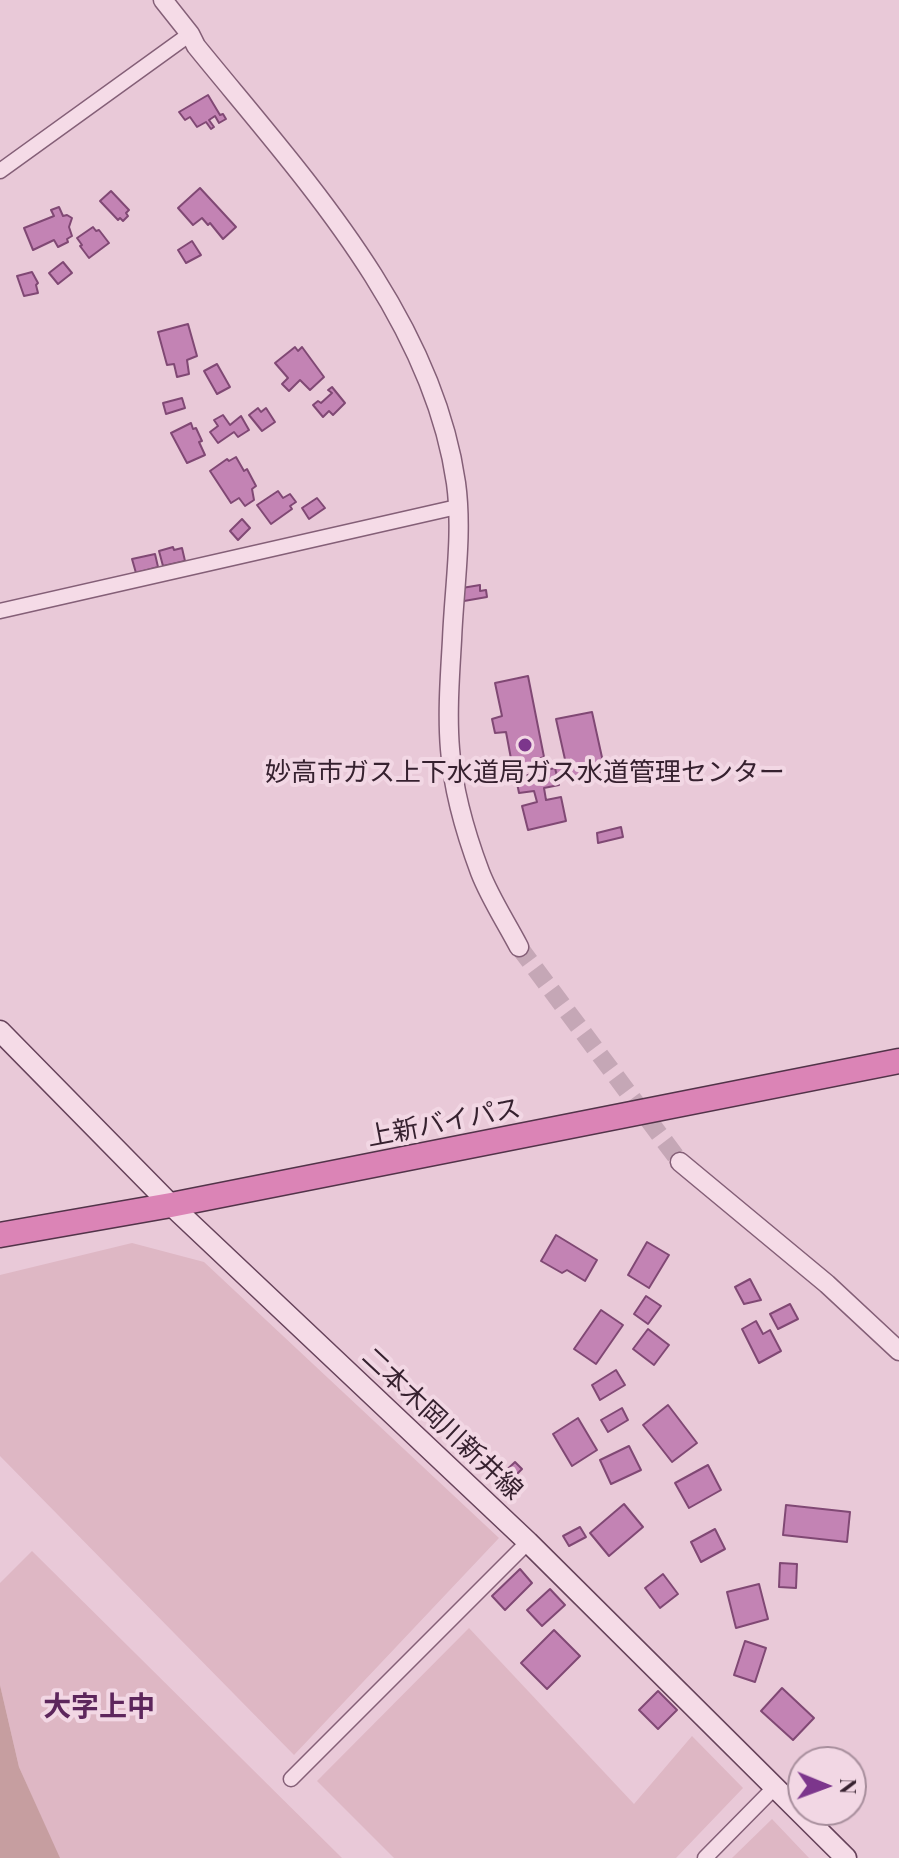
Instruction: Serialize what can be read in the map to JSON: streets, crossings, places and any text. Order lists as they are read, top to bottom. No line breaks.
{"streets":{"highway":["上新バイパス"],"main road":["二本木岡川新井線"]},"crossings":[["上新バイパス","二本木岡川新井線"]],"districts":["大字上中"],"places":["妙高市ガス上下水道局ガス水道管理センター"],"north":"right"}
